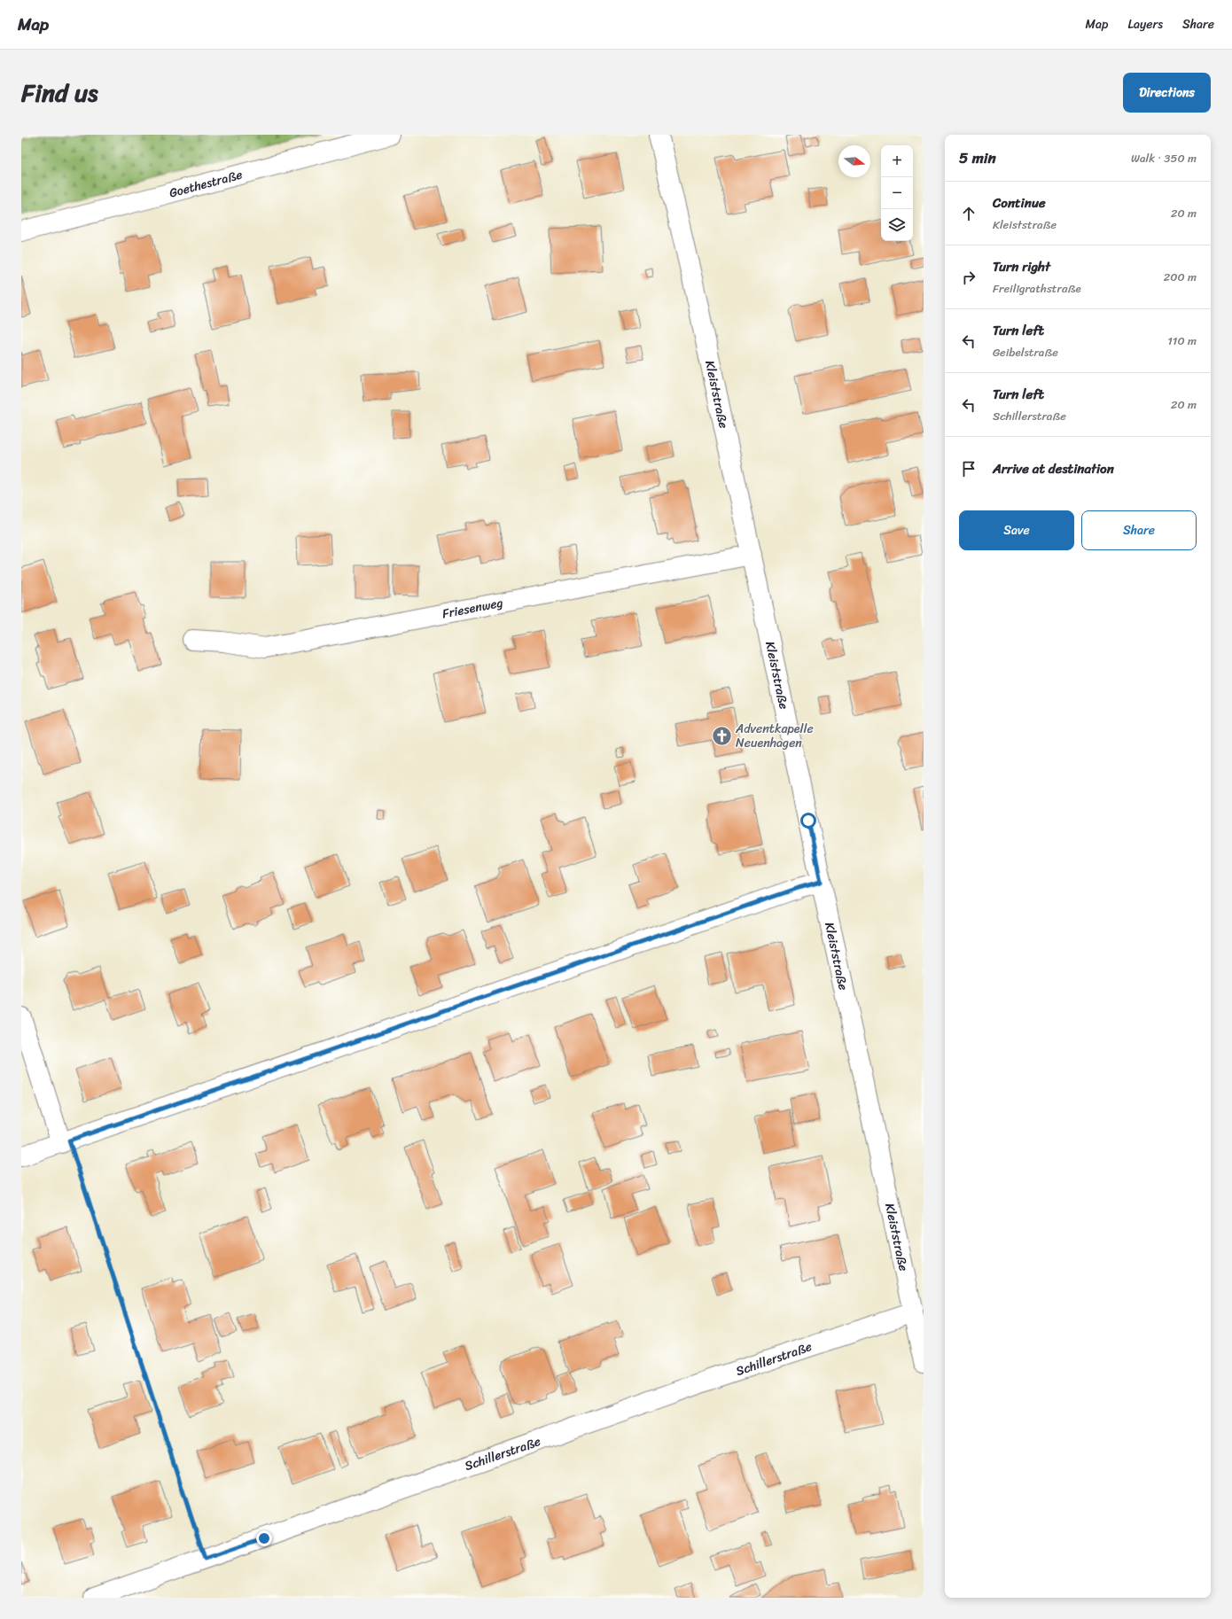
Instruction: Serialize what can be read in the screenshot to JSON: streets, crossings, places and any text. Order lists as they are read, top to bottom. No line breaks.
{"streets":{"street":["Goethestraße","Kleiststraße","Friesenweg","Schillerstraße"]},"crossings":[["Kleiststraße","Friesenweg"],["Kleiststraße","Schillerstraße"]],"places":{"church":["Adventkapelle Neuenhagen"]},"north":"right","page":{"header":"Map","nav":["Map","Layers","Share"],"title":"Find us","buttons":["Directions",["Save","Share"]],"heading":["5 min","Walk · 350 m"],"map_buttons":["+","−"],"list":[["Continue","Kleiststraße","20 m"],["Turn right","Freiligrathstraße","200 m"],["Turn left","Geibelstraße","110 m"],["Turn left","Schillerstraße","20 m"],"Arrive at destination"]}}
